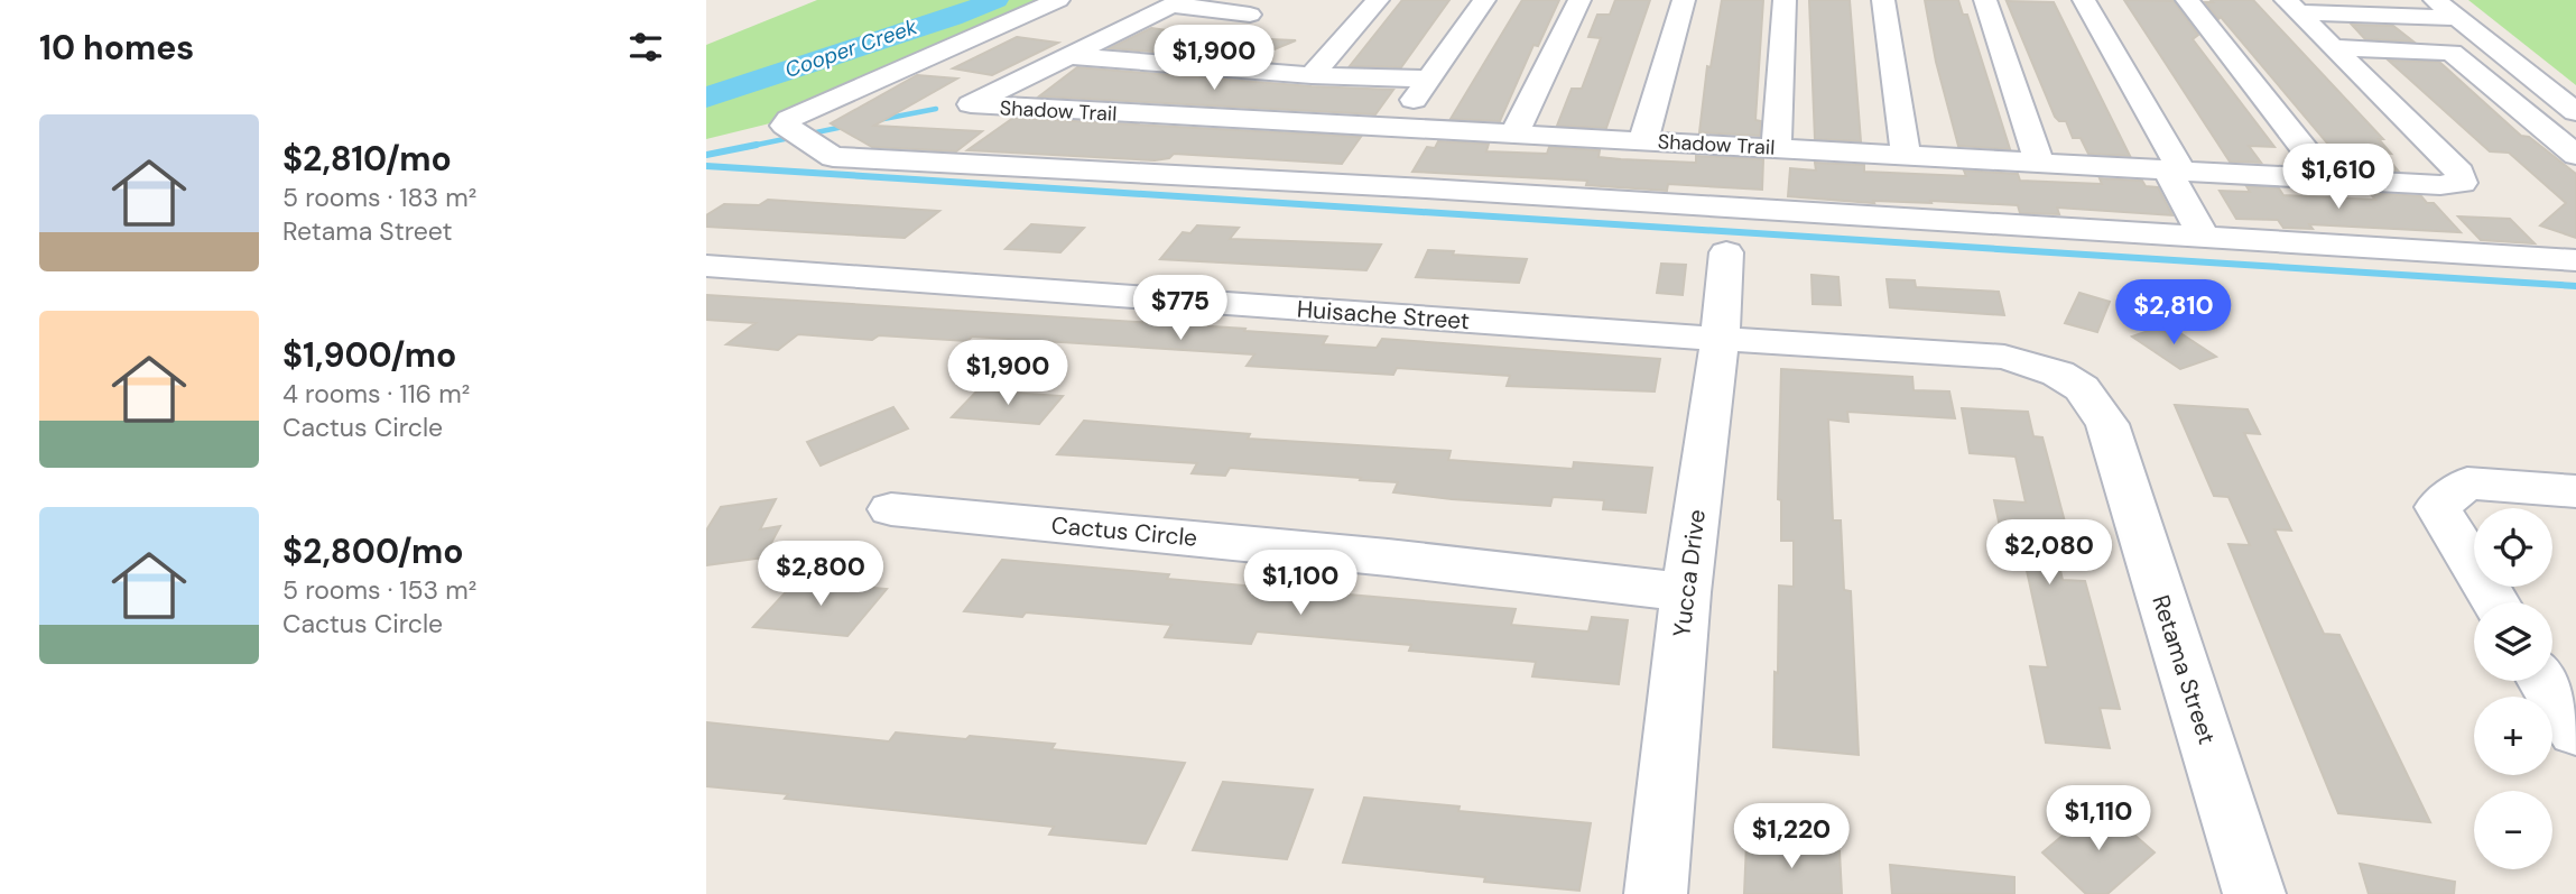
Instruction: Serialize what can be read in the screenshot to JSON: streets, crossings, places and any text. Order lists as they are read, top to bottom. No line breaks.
{"streets":{"street":["Shadow Trail","Huisache Street","Cactus Circle","Yucca Drive","Retama Street"]},"crossings":[["Huisache Street","Yucca Drive"],["Huisache Street","Retama Street"],["Cactus Circle","Yucca Drive"]],"water":["Cooper Creek"],"page":{"heading":"10 homes","price":["$1,900","$1,610","$775","$2,810","$1,900","$2,080","$2,800","$1,100","$1,110","$1,220"],"list":[{"name":"$2,810/mo","note":"5 rooms · 183 m² · Retama Street"},{"name":"$1,900/mo","note":"4 rooms · 116 m² · Cactus Circle"},{"name":"$2,800/mo","note":"5 rooms · 153 m² · Cactus Circle"}],"map_buttons":["+","−"]}}
